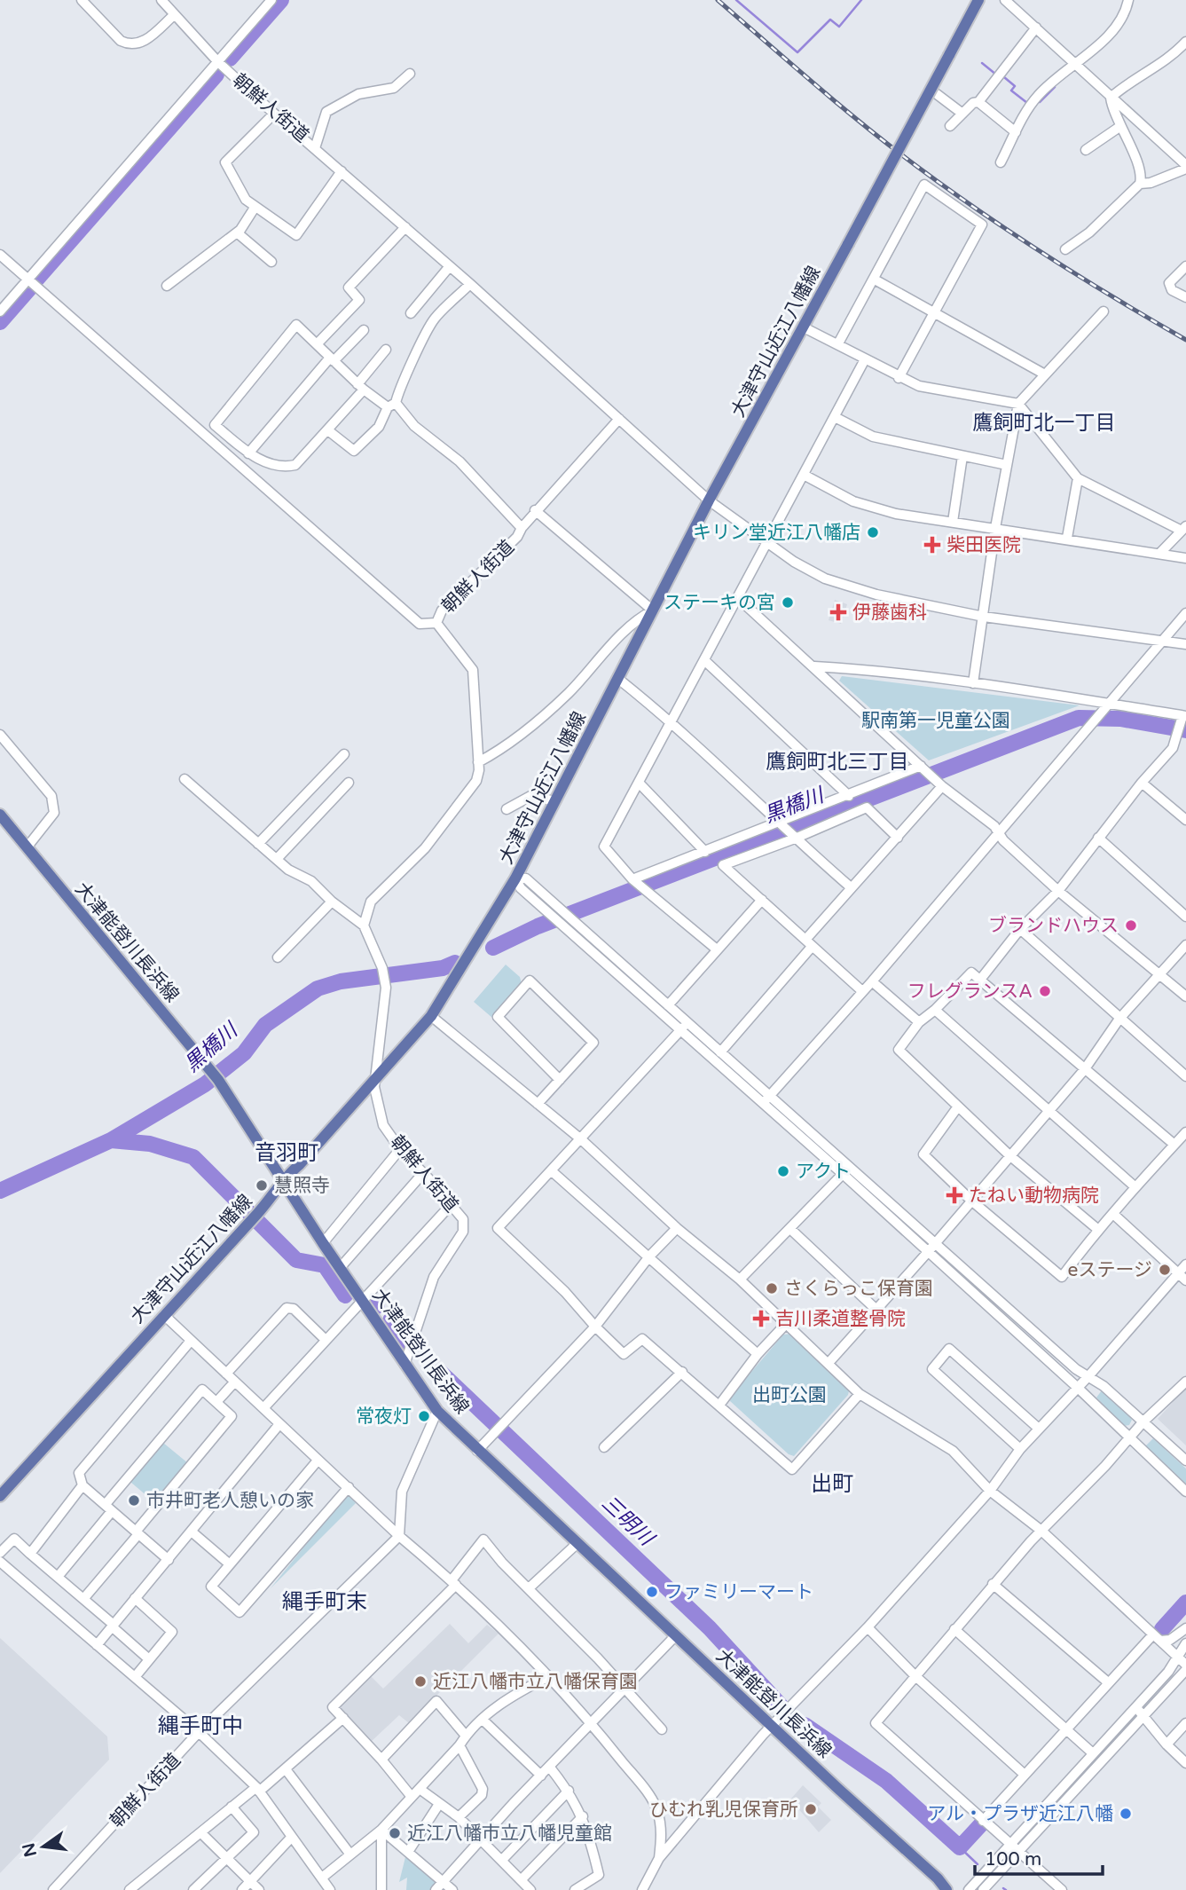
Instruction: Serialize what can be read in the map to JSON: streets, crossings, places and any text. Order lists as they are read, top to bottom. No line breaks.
{"streets":{"main road":["大津守山近江八幡線","大津能登川長浜線"],"street":["朝鮮人街道"]},"crossings":[["朝鮮人街道","大津守山近江八幡線"],["朝鮮人街道","大津能登川長浜線"],["大津守山近江八幡線","大津能登川長浜線"]],"districts":["鷹飼町北一丁目","鷹飼町北三丁目","音羽町","出町","縄手町末","縄手町中"],"water":["黒橋川","三明川"],"parks":["駅南第一児童公園","出町公園"],"places":{"other":["キリン堂近江八幡店","ステーキの宮","ブランドハウス","フレグランスA","アクト","慧照寺","eステージ","さくらっこ保育園","常夜灯","市井町老人憩いの家","ファミリーマート","近江八幡市立八幡保育園","ひむれ乳児保育所","アル・プラザ近江八幡","近江八幡市立八幡児童館"],"health":["柴田医院","伊藤歯科","たねい動物病院","吉川柔道整骨院"]},"scale_bar":"100 m","north":"left"}
